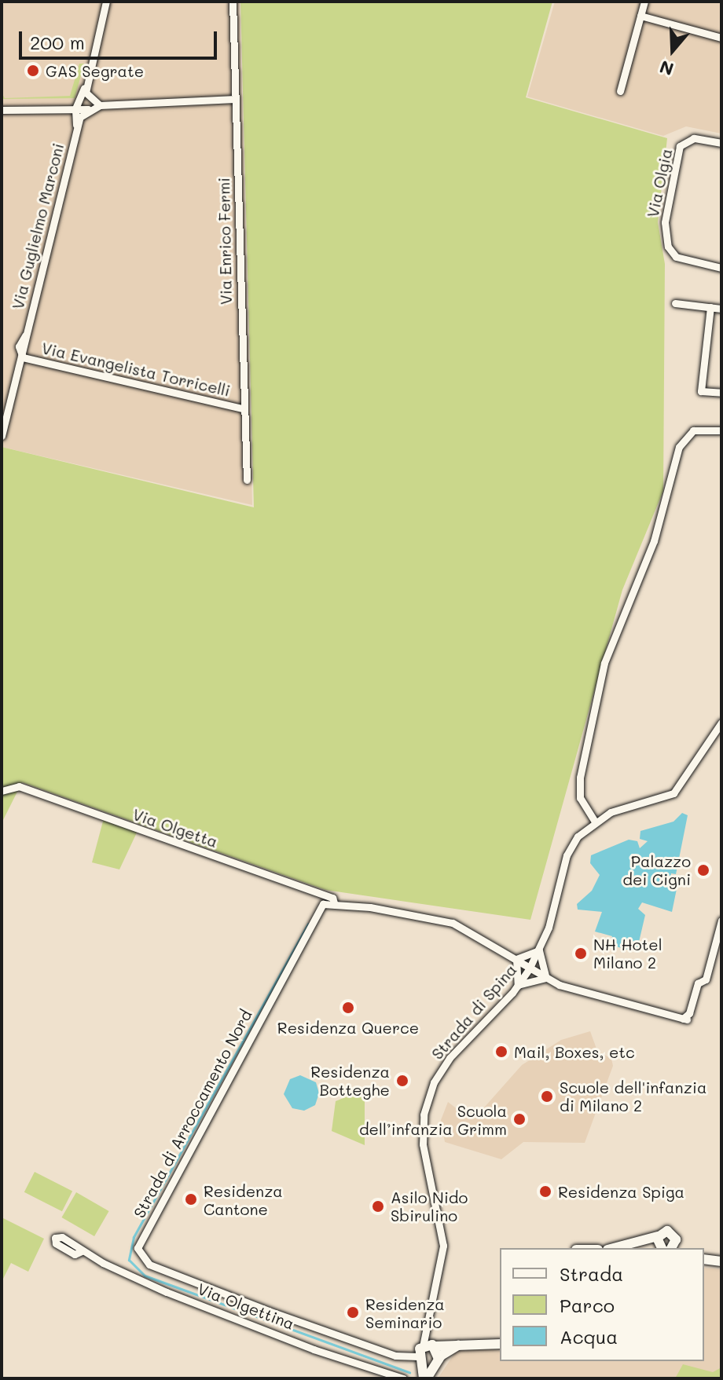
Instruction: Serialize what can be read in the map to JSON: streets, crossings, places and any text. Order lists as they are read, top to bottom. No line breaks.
{"streets":{"street":["Via Olgia","Via Guglielmo Marconi","Via Enrico Fermi","Via Evangelista Torricelli","Via Olgetta","Strada di Spina","Strada di Arroccamento Nord","Via Olgettina"]},"crossings":[["Via Guglielmo Marconi","Via Evangelista Torricelli"],["Via Enrico Fermi","Via Evangelista Torricelli"],["Via Olgetta","Strada di Arroccamento Nord"]],"places":["GAS Segrate","Palazzo dei Cigni","NH Hotel Milano 2","Residenza Querce","Mail, Boxes, etc","Residenza Botteghe","Scuole dell'infanzia di Milano 2","Scuola dell’infanzia Grimm","Residenza Spiga","Residenza Cantone","Asilo Nido Sbirulino","Residenza Seminario"],"legend":["Strada","Parco","Acqua"],"scale_bar":"200 m","north":"bottom"}
